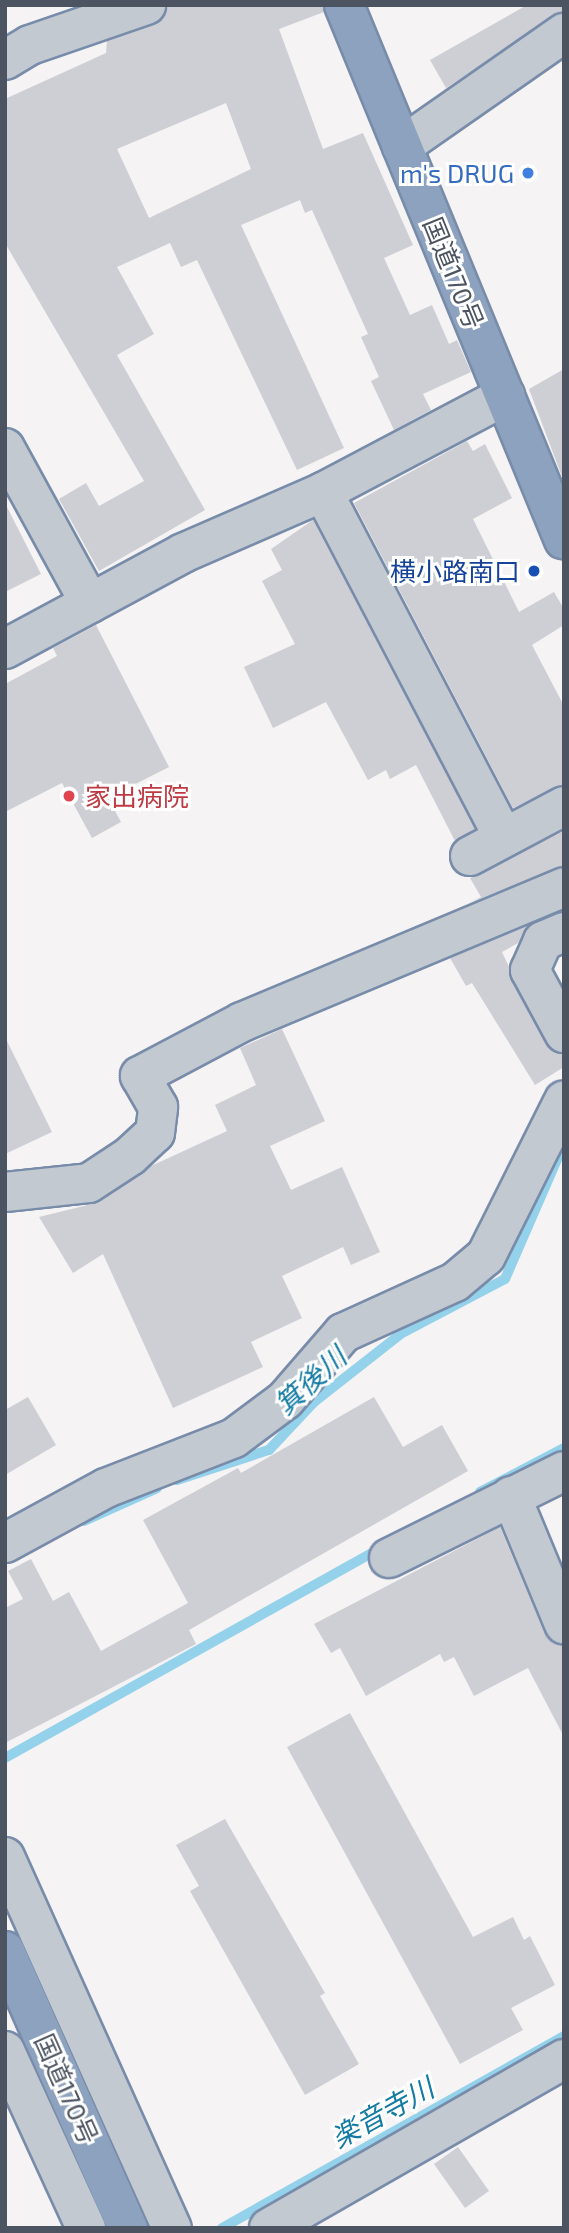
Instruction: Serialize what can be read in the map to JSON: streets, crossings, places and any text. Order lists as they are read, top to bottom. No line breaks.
{"streets":{"highway":["国道170号"]},"water":["箕後川","楽音寺川"],"places":["m's DRUG","横小路南口","家出病院"]}
